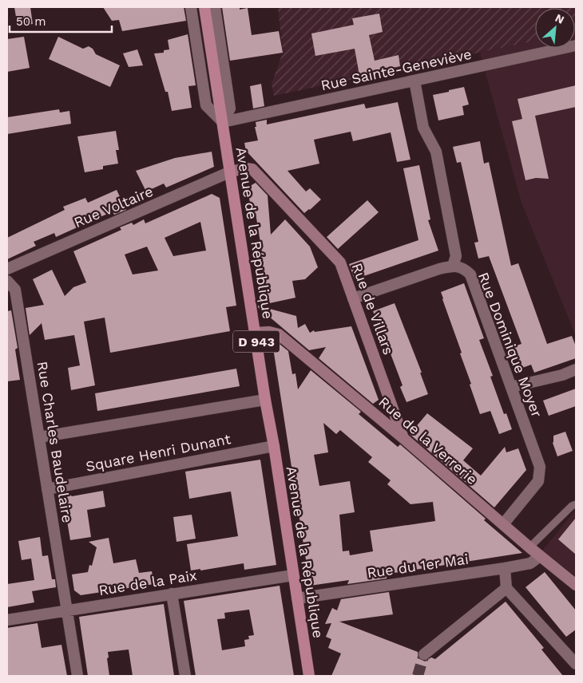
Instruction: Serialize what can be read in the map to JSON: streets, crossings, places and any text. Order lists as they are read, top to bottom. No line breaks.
{"streets":{"main road":["Avenue de la République","Rue de Villars","D 943","Rue de la Verrerie"],"street":["Rue Sainte-Geneviève","Rue Voltaire","Rue Dominique Moyer","Rue Charles Baudelaire","Square Henri Dunant","Rue du 1er Mai","Rue de la Paix"]},"crossings":[["Rue Sainte-Geneviève","Avenue de la République"],["Rue Voltaire","Avenue de la République"],["Rue Voltaire","Rue de Villars"],["Avenue de la République","Rue de Villars"],["Avenue de la République","Rue de la Verrerie"],["Avenue de la République","Square Henri Dunant"],["Avenue de la République","Rue du 1er Mai"],["Avenue de la République","Rue de la Paix"],["Rue de Villars","Rue de la Verrerie"],["Rue Dominique Moyer","Rue de la Verrerie"],["Rue de la Verrerie","Rue du 1er Mai"],["Rue Charles Baudelaire","Square Henri Dunant"],["Rue Charles Baudelaire","Rue de la Paix"]],"scale_bar":"50 m","north":"top right"}
